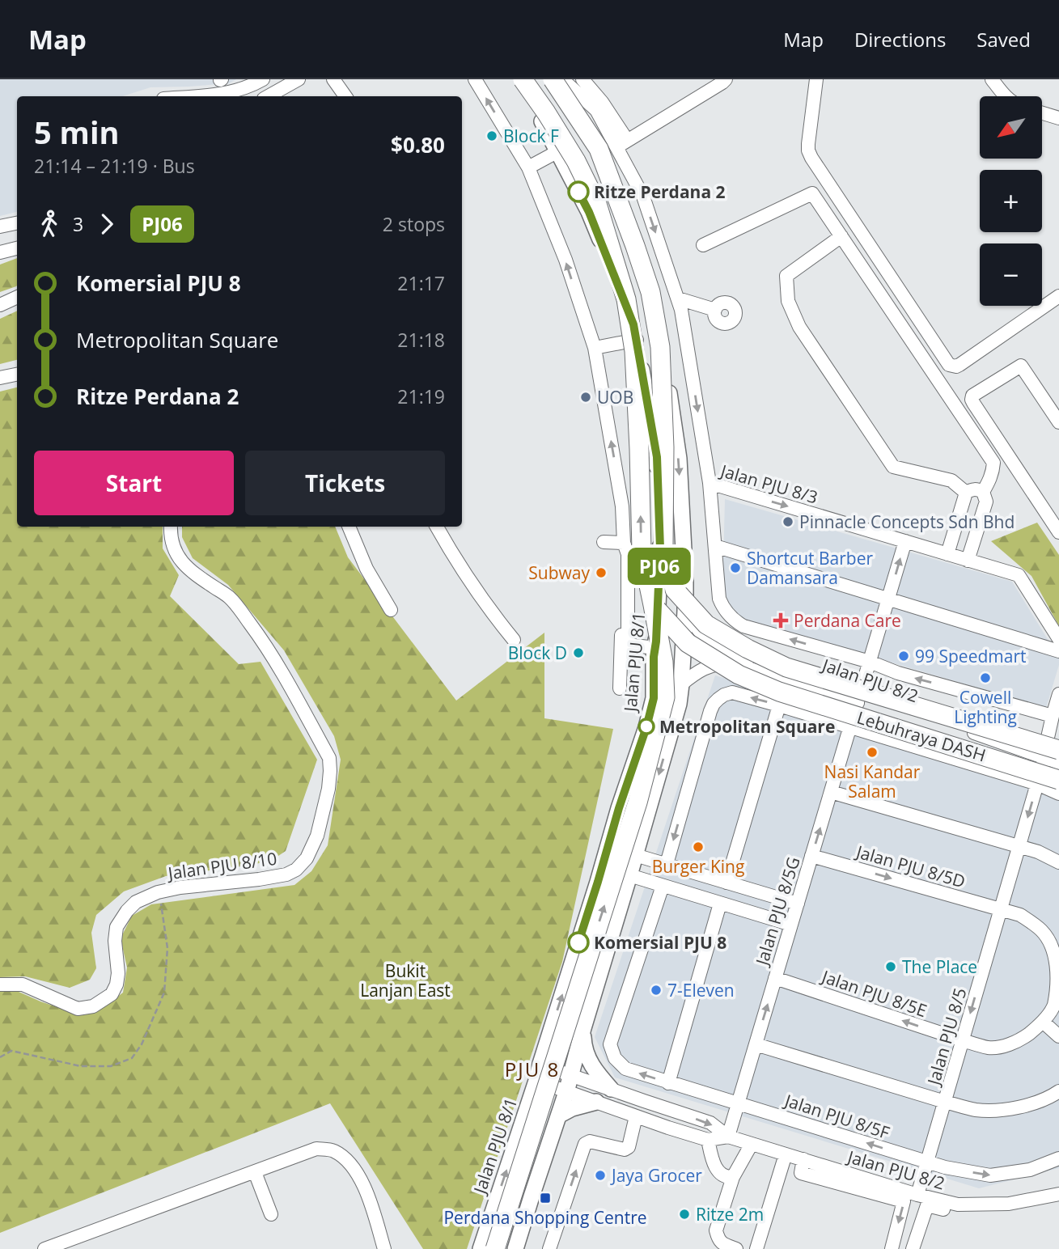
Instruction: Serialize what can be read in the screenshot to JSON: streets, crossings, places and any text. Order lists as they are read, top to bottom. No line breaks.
{"streets":{"highway":["Lebuhraya DASH"],"main road":["Jalan PJU 8/1"],"street":["Jalan PJU 8/3","Jalan PJU 8/2","Jalan PJU 8/10","Jalan PJU 8/5D","Jalan PJU 8/5G","Jalan PJU 8/5E","Jalan PJU 8/5","Jalan PJU 8/5F"]},"crossings":[["Jalan PJU 8/3","Jalan PJU 8/5"],["Jalan PJU 8/1","Jalan PJU 8/2"],["Jalan PJU 8/2","Lebuhraya DASH"],["Jalan PJU 8/2","Jalan PJU 8/5G"],["Jalan PJU 8/2","Jalan PJU 8/5"],["Lebuhraya DASH","Jalan PJU 8/5"],["Jalan PJU 8/5D","Jalan PJU 8/5G"],["Jalan PJU 8/5D","Jalan PJU 8/5"],["Jalan PJU 8/5G","Jalan PJU 8/5E"],["Jalan PJU 8/5G","Jalan PJU 8/5F"],["Jalan PJU 8/5E","Jalan PJU 8/5"],["Jalan PJU 8/5","Jalan PJU 8/5F"]],"one_way":["Jalan PJU 8/5"],"districts":["PJU 8"],"parks":["Bukit Lanjan East"],"places":{"other":["Block F","Ritze Perdana 2","UOB","Pinnacle Concepts Sdn Bhd","Shortcut Barber Damansara","Subway","Block D","99 Speedmart","Cowell Lighting","Metropolitan Square","Nasi Kandar Salam","Burger King","Komersial PJU 8","The Place","7-Eleven","Jaya Grocer","Ritze 2m"],"health":["Perdana Care"],"transit":["Perdana Shopping Centre"]},"lines":["bus line PJ06"],"north":"bottom left","page":{"header":"Map","nav":["Map","Directions","Saved"],"on_map":"PJ06","map_buttons":["+","−"],"heading":["5 min","21:14 – 21:19 · Bus","$0.80"],"legs":["3","PJ06","2 stops"],"list":[{"name":"Komersial PJU 8","value":"21:17"},{"name":"Metropolitan Square","value":"21:18"},{"name":"Ritze Perdana 2","value":"21:19"}],"buttons":["Start","Tickets"]}}
